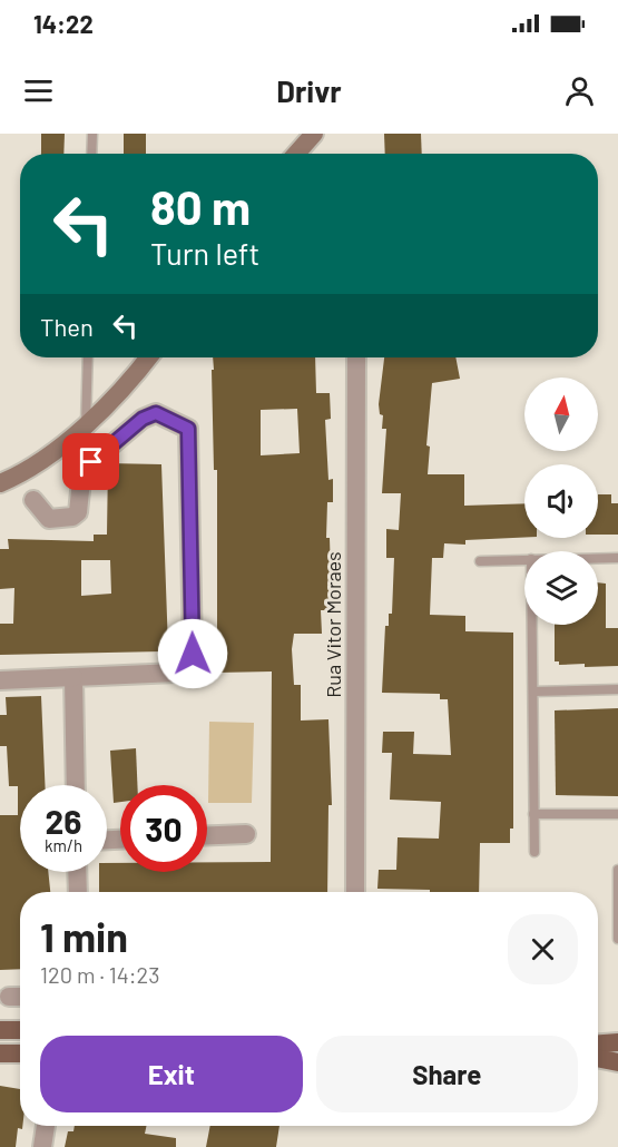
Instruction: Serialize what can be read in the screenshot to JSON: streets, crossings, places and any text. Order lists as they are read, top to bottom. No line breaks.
{"streets":{"street":["Rua Vitor Moraes"]},"north":"top","page":{"status":"14:22","header":"Drivr","turn":["80 m","Turn left"],"then":"Then","speed":"26 km/h","limit":"30","heading":["1 min","120 m · 14:23"],"buttons":["Exit","Share"]}}
